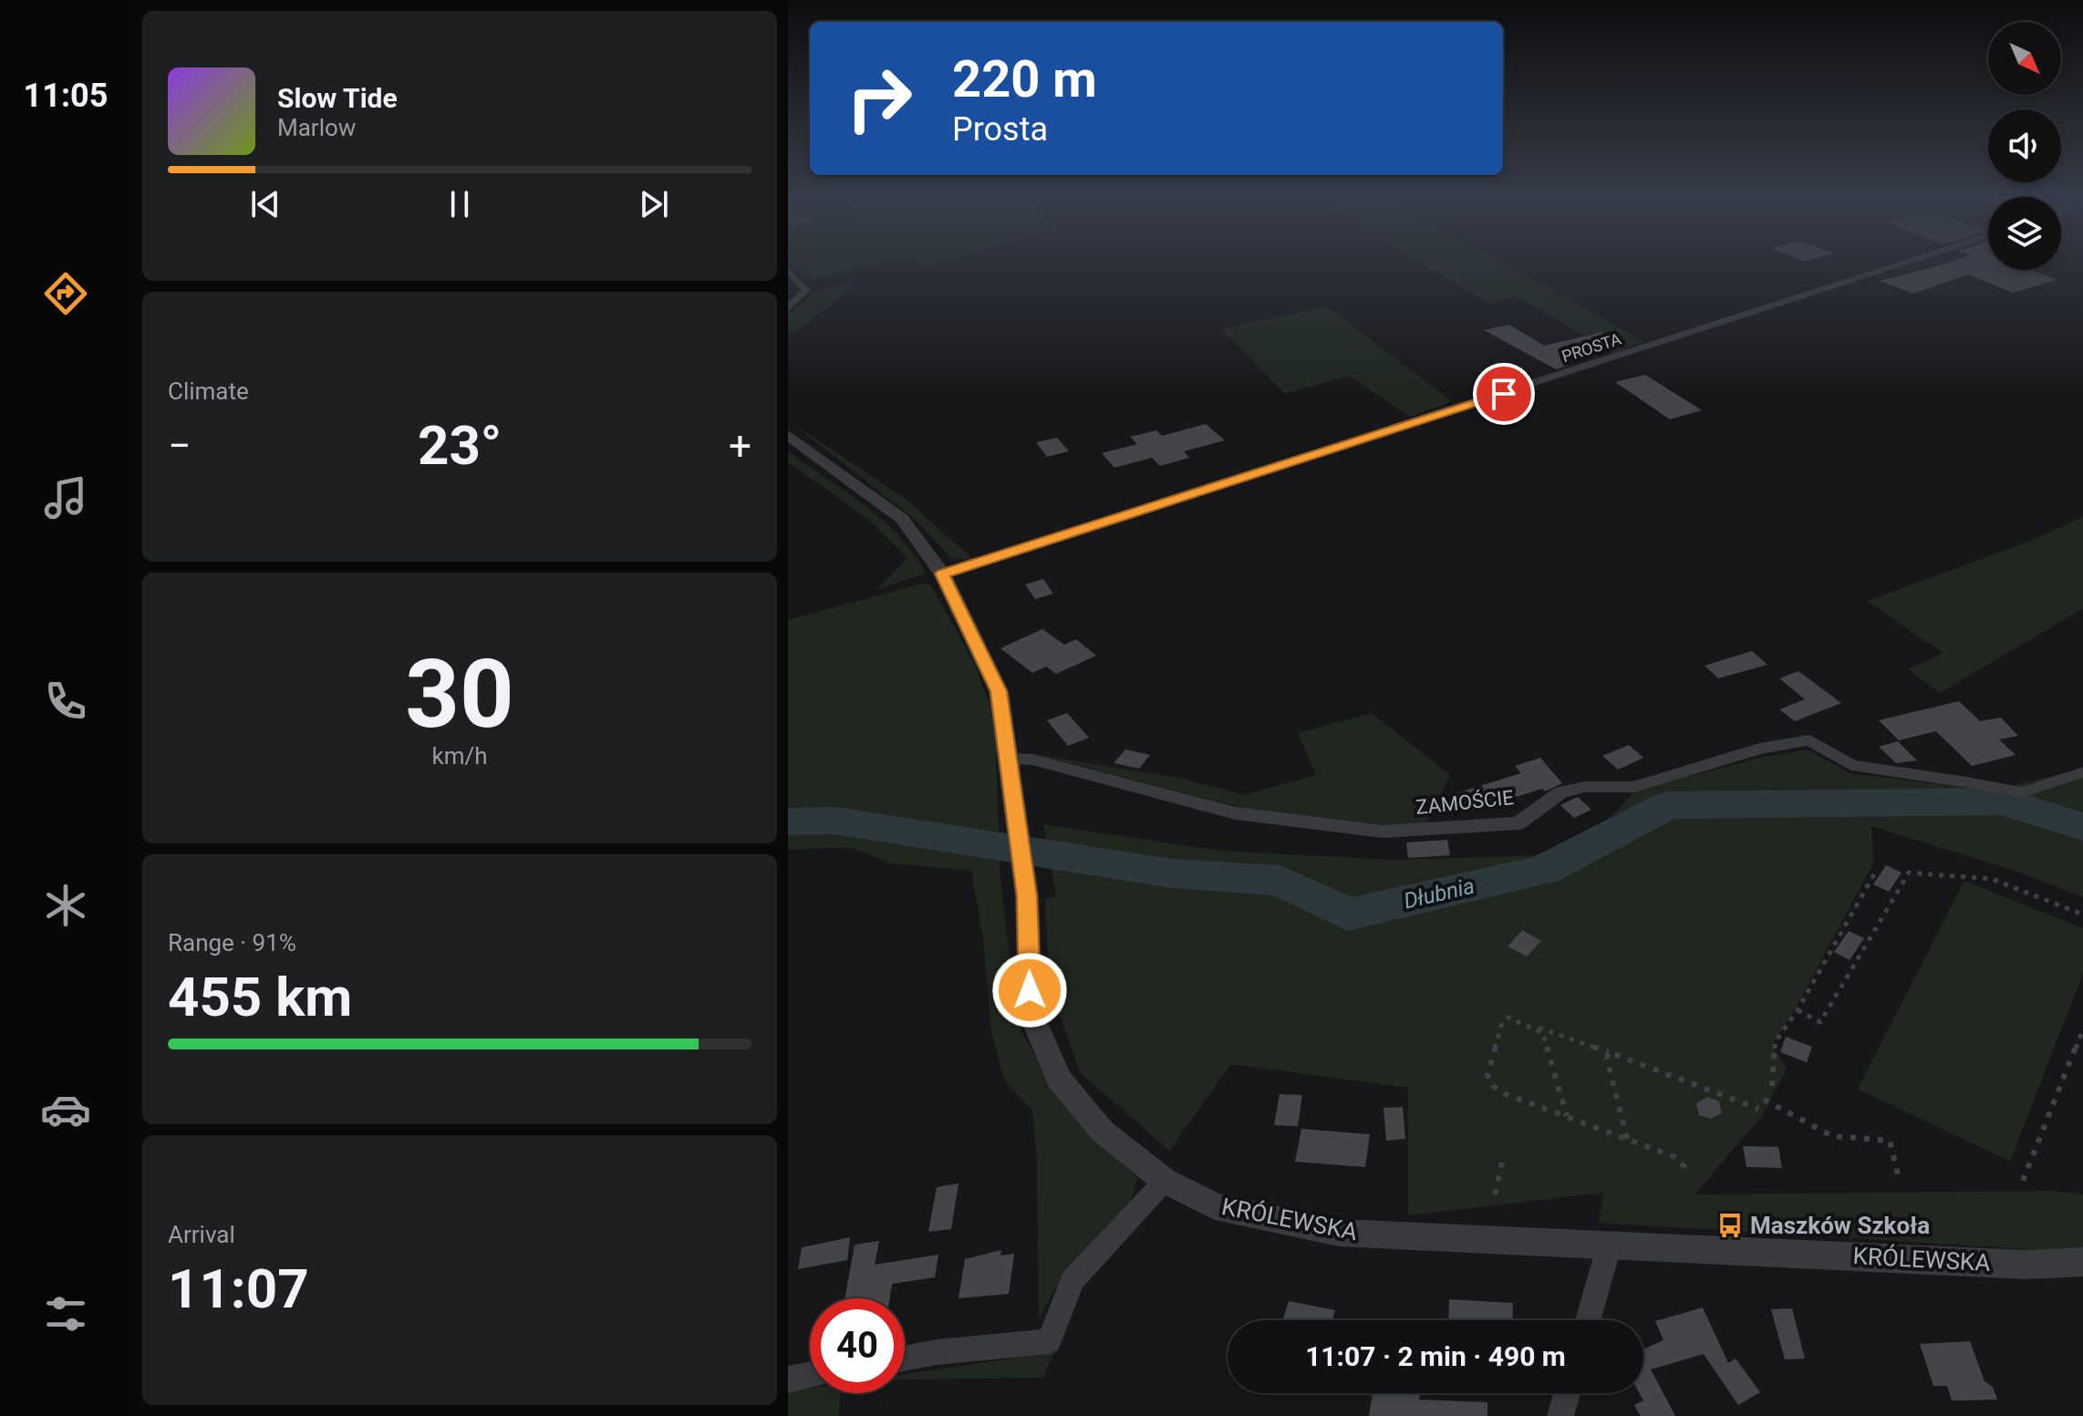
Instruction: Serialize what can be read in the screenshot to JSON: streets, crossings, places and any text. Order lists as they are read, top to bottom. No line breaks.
{"streets":{"street":["PROSTA","ZAMOŚCIE","KRÓLEWSKA"]},"crossings":[["PROSTA","KRÓLEWSKA"],["ZAMOŚCIE","KRÓLEWSKA"]],"water":["Dłubnia"],"places":{"bus stop":["Maszków Szkoła"]},"north":"bottom right","page":{"tabs":"11:05","turn":["220 m","Prosta"],"song":["Slow Tide","Marlow"],"tile":["Climate",["30","km/h"],["Range · 91%","455 km"],["Arrival","11:07"]],"heat":["−","23°","+"],"limit":"40","trip":"11:07 · 2 min · 490 m"}}
